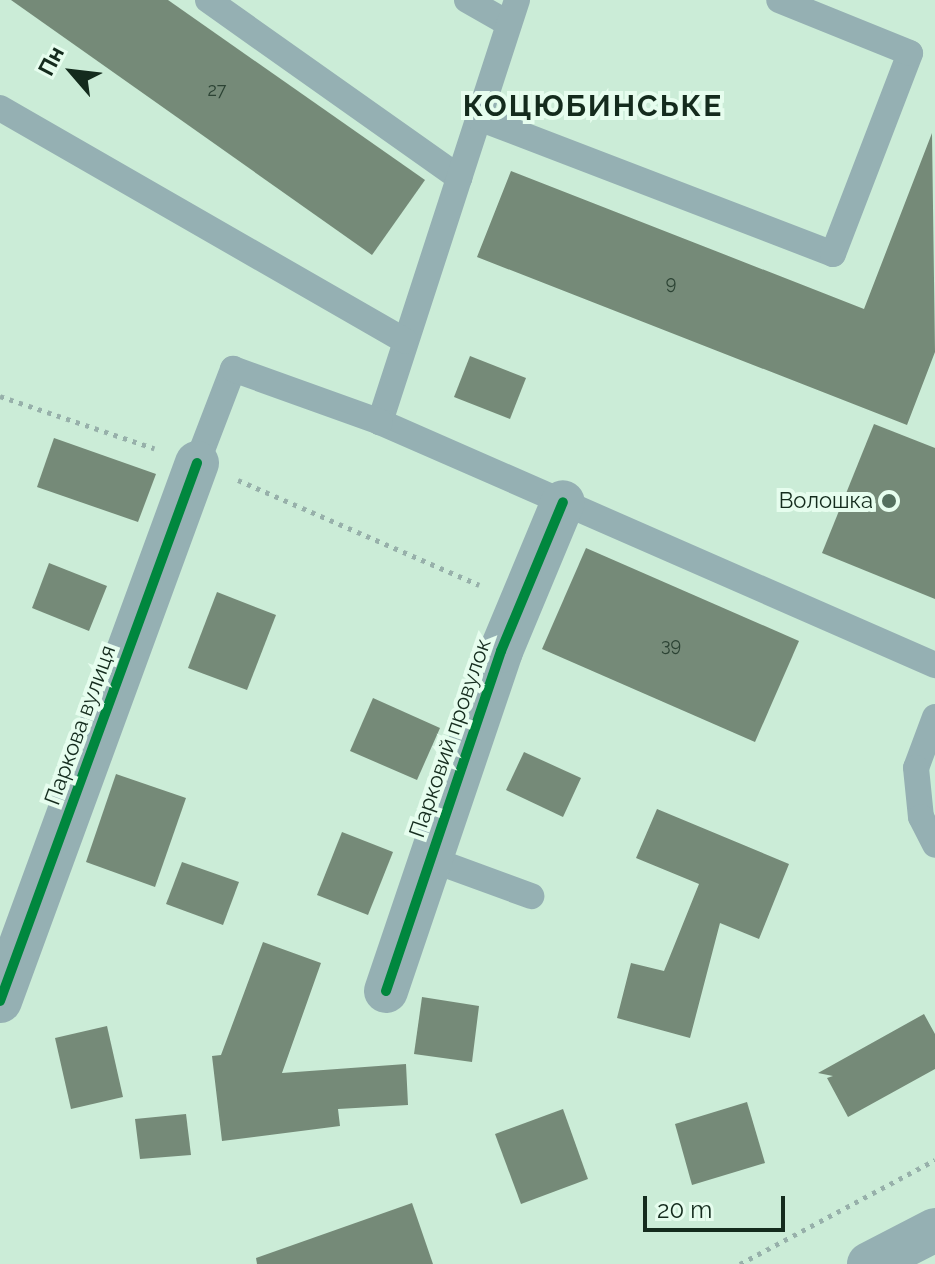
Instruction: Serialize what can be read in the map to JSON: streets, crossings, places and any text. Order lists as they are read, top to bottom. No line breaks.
{"streets":{"street":["Паркова вулиця","Парковий провулок"]},"districts":["КОЦЮБИНСЬКЕ"],"places":["Волошка"],"house_numbers":["27","9","39"],"scale_bar":"20 m","north":"top left"}
